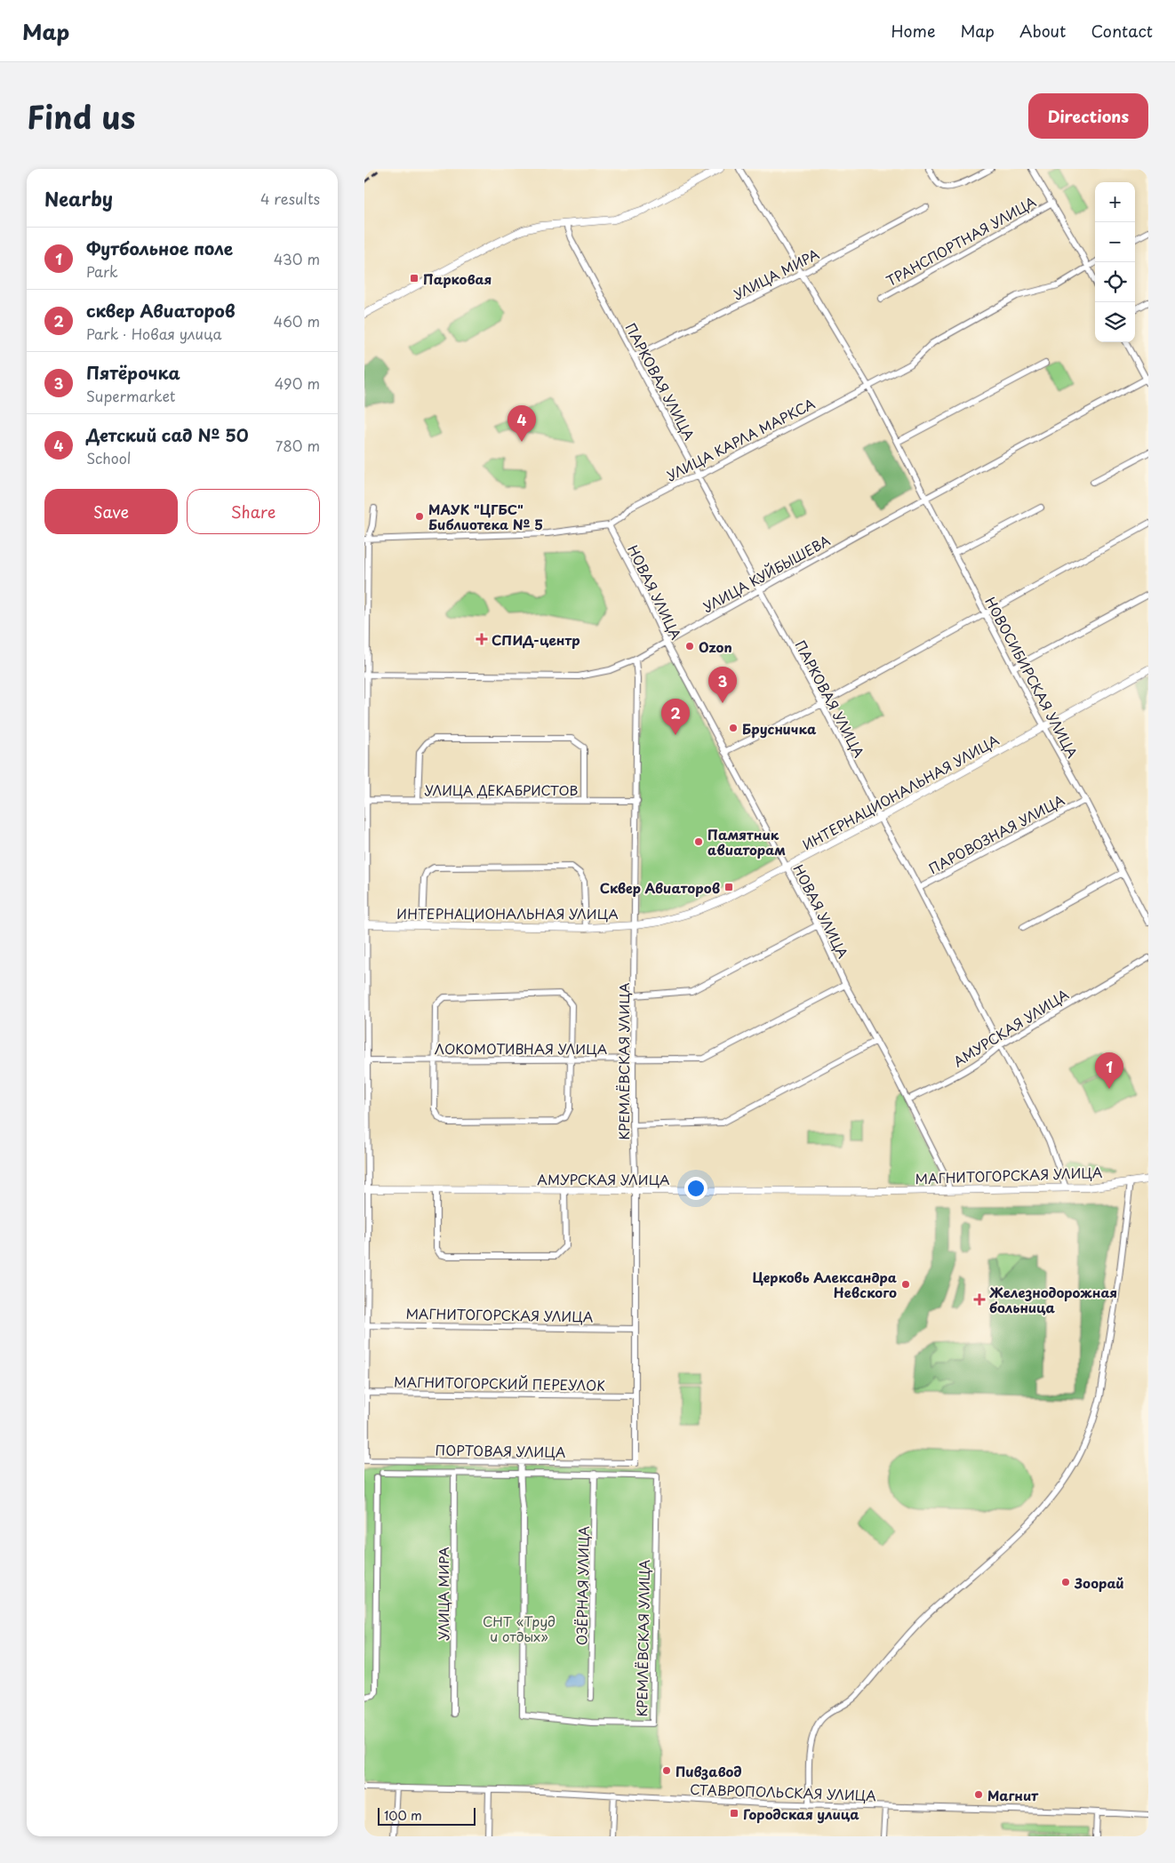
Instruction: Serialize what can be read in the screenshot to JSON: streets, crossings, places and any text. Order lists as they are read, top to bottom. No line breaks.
{"streets":{"street":["ТРАНСПОРТНАЯ УЛИЦА","УЛИЦА МИРА","ПАРКОВАЯ УЛИЦА","УЛИЦА КАРЛА МАРКСА","УЛИЦА КУЙБЫШЕВА","НОВАЯ УЛИЦА","НОВОСИБИРСКАЯ УЛИЦА","УЛИЦА ДЕКАБРИСТОВ","ИНТЕРНАЦИОНАЛЬНАЯ УЛИЦА","ПАРОВОЗНАЯ УЛИЦА","АМУРСКАЯ УЛИЦА","ЛОКОМОТИВНАЯ УЛИЦА","КРЕМЛЁВСКАЯ УЛИЦА","МАГНИТОГОРСКАЯ УЛИЦА","МАГНИТОГОРСКИЙ ПЕРЕУЛОК","ПОРТОВАЯ УЛИЦА","ОЗЁРНАЯ УЛИЦА","СТАВРОПОЛЬСКАЯ УЛИЦА"]},"crossings":[["ТРАНСПОРТНАЯ УЛИЦА","УЛИЦА КАРЛА МАРКСА"],["УЛИЦА МИРА","ПАРКОВАЯ УЛИЦА"],["УЛИЦА МИРА","НОВОСИБИРСКАЯ УЛИЦА"],["ПАРКОВАЯ УЛИЦА","УЛИЦА КАРЛА МАРКСА"],["ПАРКОВАЯ УЛИЦА","УЛИЦА КУЙБЫШЕВА"],["ПАРКОВАЯ УЛИЦА","ИНТЕРНАЦИОНАЛЬНАЯ УЛИЦА"],["ПАРКОВАЯ УЛИЦА","ПАРОВОЗНАЯ УЛИЦА"],["ПАРКОВАЯ УЛИЦА","АМУРСКАЯ УЛИЦА"],["ПАРКОВАЯ УЛИЦА","МАГНИТОГОРСКАЯ УЛИЦА"],["УЛИЦА КАРЛА МАРКСА","НОВАЯ УЛИЦА"],["УЛИЦА КАРЛА МАРКСА","НОВОСИБИРСКАЯ УЛИЦА"],["УЛИЦА КУЙБЫШЕВА","НОВАЯ УЛИЦА"],["УЛИЦА КУЙБЫШЕВА","НОВОСИБИРСКАЯ УЛИЦА"],["УЛИЦА КУЙБЫШЕВА","КРЕМЛЁВСКАЯ УЛИЦА"],["НОВАЯ УЛИЦА","ИНТЕРНАЦИОНАЛЬНАЯ УЛИЦА"],["НОВАЯ УЛИЦА","АМУРСКАЯ УЛИЦА"],["НОВАЯ УЛИЦА","ЛОКОМОТИВНАЯ УЛИЦА"],["НОВАЯ УЛИЦА","МАГНИТОГОРСКАЯ УЛИЦА"],["НОВОСИБИРСКАЯ УЛИЦА","ИНТЕРНАЦИОНАЛЬНАЯ УЛИЦА"],["НОВОСИБИРСКАЯ УЛИЦА","ПАРОВОЗНАЯ УЛИЦА"],["УЛИЦА ДЕКАБРИСТОВ","КРЕМЛЁВСКАЯ УЛИЦА"],["ИНТЕРНАЦИОНАЛЬНАЯ УЛИЦА","КРЕМЛЁВСКАЯ УЛИЦА"],["АМУРСКАЯ УЛИЦА","КРЕМЛЁВСКАЯ УЛИЦА"],["АМУРСКАЯ УЛИЦА","МАГНИТОГОРСКАЯ УЛИЦА"],["ЛОКОМОТИВНАЯ УЛИЦА","КРЕМЛЁВСКАЯ УЛИЦА"],["КРЕМЛЁВСКАЯ УЛИЦА","МАГНИТОГОРСКАЯ УЛИЦА"],["КРЕМЛЁВСКАЯ УЛИЦА","МАГНИТОГОРСКИЙ ПЕРЕУЛОК"],["КРЕМЛЁВСКАЯ УЛИЦА","ПОРТОВАЯ УЛИЦА"],["КРЕМЛЁВСКАЯ УЛИЦА","ОЗЁРНАЯ УЛИЦА"]],"parks":["СНТ «Труд и отдых»"],"places":{"transit":["Парковая","Сквер Авиаторов","Городская улица"],"other":["МАУК \"ЦГБС\" Библиотека № 5","Ozon","Брусничка","Памятник авиаторам","Церковь Александра Невского","Зоорай","Пивзавод","Магнит"],"health":["СПИД-центр","Железнодорожная больница"]},"scale_bar":"100 m","page":{"header":"Map","nav":["Home","Map","About","Contact"],"title":"Find us","buttons":["Directions",["Save","Share"]],"heading":["Nearby","4 results"],"map_buttons":["+","−"],"list":[{"mark":"1","name":"Футбольное поле","note":"Park","value":"430 m"},{"mark":"2","name":"сквер Авиаторов","note":"Park · Новая улица","value":"460 m"},{"mark":"3","name":"Пятёрочка","note":"Supermarket","value":"490 m"},{"mark":"4","name":"Детский сад № 50","note":"School","value":"780 m"}],"pins":["4","3","2","1"],"scale":"100 m"}}
